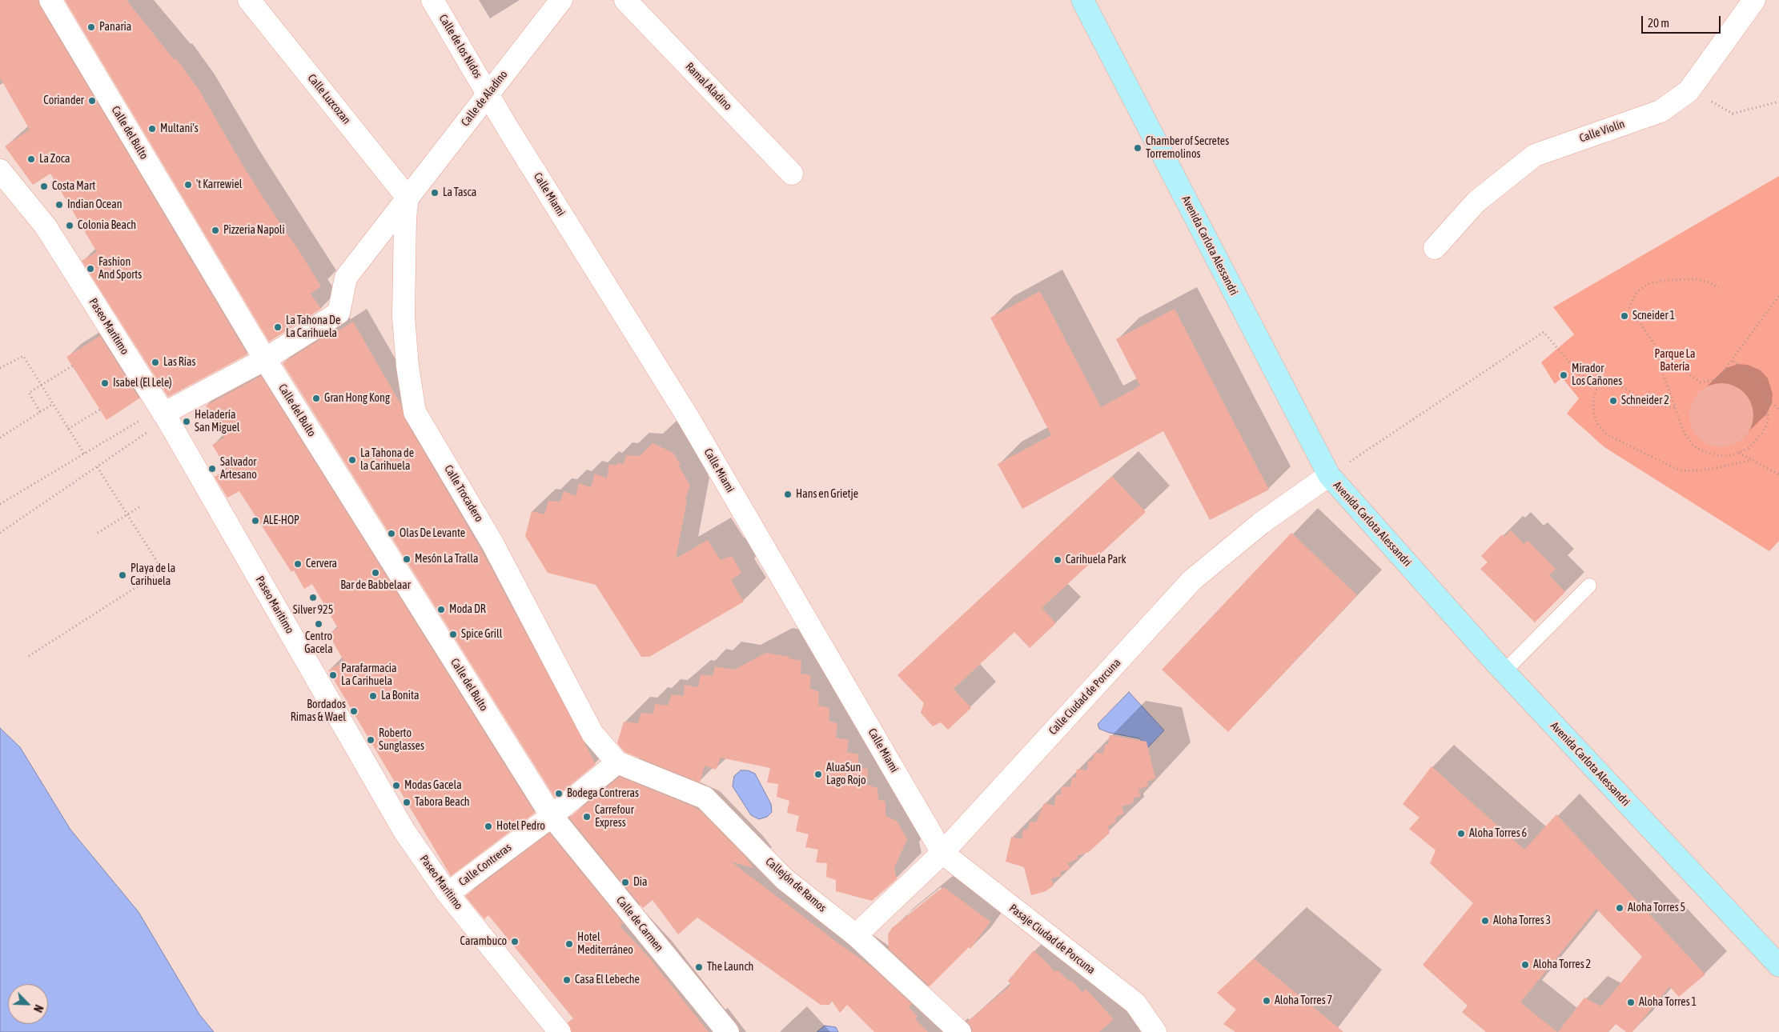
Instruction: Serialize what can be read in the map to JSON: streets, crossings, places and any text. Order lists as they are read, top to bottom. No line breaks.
{"streets":{"main road":["Avenida Carlota Alessandri"],"street":["Calle de los Nidos","Ramal Aladino","Calle de Aladino","Calle Luzcozan","Calle Violín","Calle del Bulto","Calle Miami","Paseo Marítimo","Calle Trocadero","Calle Ciudad de Porcuna","Calle Contreras","Callejón de Ramos","Calle de Carmen","Pasaje Ciudad de Porcuna"]},"crossings":[["Calle de los Nidos","Calle de Aladino"],["Calle de los Nidos","Calle Miami"],["Calle de Aladino","Calle Luzcozan"],["Calle de Aladino","Calle del Bulto"],["Calle de Aladino","Calle Miami"],["Calle de Aladino","Paseo Marítimo"],["Calle de Aladino","Calle Trocadero"],["Calle Luzcozan","Calle Trocadero"],["Calle del Bulto","Calle Contreras"],["Calle del Bulto","Calle de Carmen"],["Calle Miami","Calle Ciudad de Porcuna"],["Calle Miami","Pasaje Ciudad de Porcuna"],["Avenida Carlota Alessandri","Calle Ciudad de Porcuna"],["Paseo Marítimo","Calle Contreras"],["Calle Trocadero","Calle Contreras"],["Calle Trocadero","Callejón de Ramos"],["Calle Ciudad de Porcuna","Callejón de Ramos"],["Calle Ciudad de Porcuna","Pasaje Ciudad de Porcuna"],["Calle Contreras","Callejón de Ramos"],["Calle Contreras","Calle de Carmen"]],"parks":["Parque La Batería"],"places":["Panaria","Coriander","Multani's","Chamber of Secretes Torremolinos","La Zoca","'t Karrewiel","Costa Mart","La Tasca","Indian Ocean","Colonia Beach","Pizzeria Napoli","Fashion And Sports","Scneider 1","La Tahona De La Carihuela","Las Rías","Mirador Los Cañones","Isabel (El Lele)","Gran Hong Kong","Schneider 2","Heladería San Miguel","La Tahona de la Carihuela","Salvador Artesano","Hans en Grietje","ALE-HOP","Olas De Levante","Mesón La Tralla","Carihuela Park","Cervera","Bar de Babbelaar","Playa de la Carihuela","Silver 925","Moda DR","Centro Gacela","Spice Grill","Parafarmacia La Carihuela","La Bonita","Bordados Rimas & Wael","Roberto Sunglasses","AluaSun Lago Rojo","Modas Gacela","Bodega Contreras","Tabora Beach","Carrefour Express","Hotel Pedro","Aloha Torres 6","Dia","Aloha Torres 5","Aloha Torres 3","Carambuco","Hotel Mediterráneo","Aloha Torres 2","The Launch","Casa El Lebeche","Aloha Torres 7","Aloha Torres 1"],"scale_bar":"20 m","north":"bottom right"}
